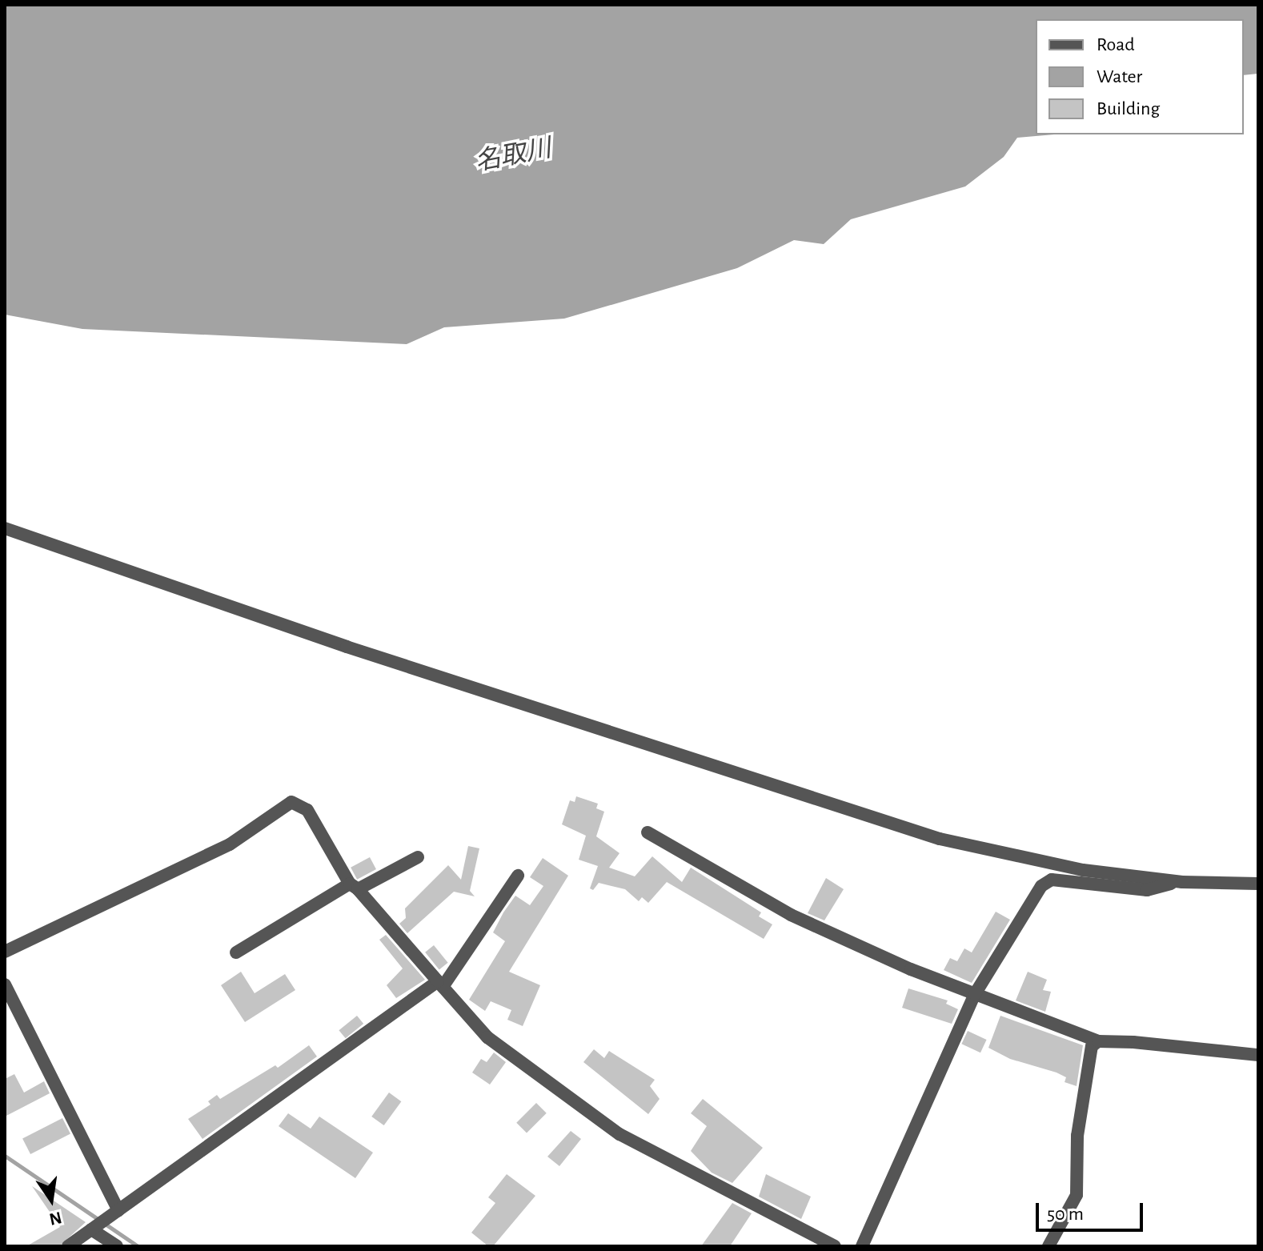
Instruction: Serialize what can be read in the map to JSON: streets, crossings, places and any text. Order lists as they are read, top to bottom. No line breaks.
{"water":["名取川"],"legend":["Road","Water","Building"],"scale_bar":"50 m","north":"bottom"}
